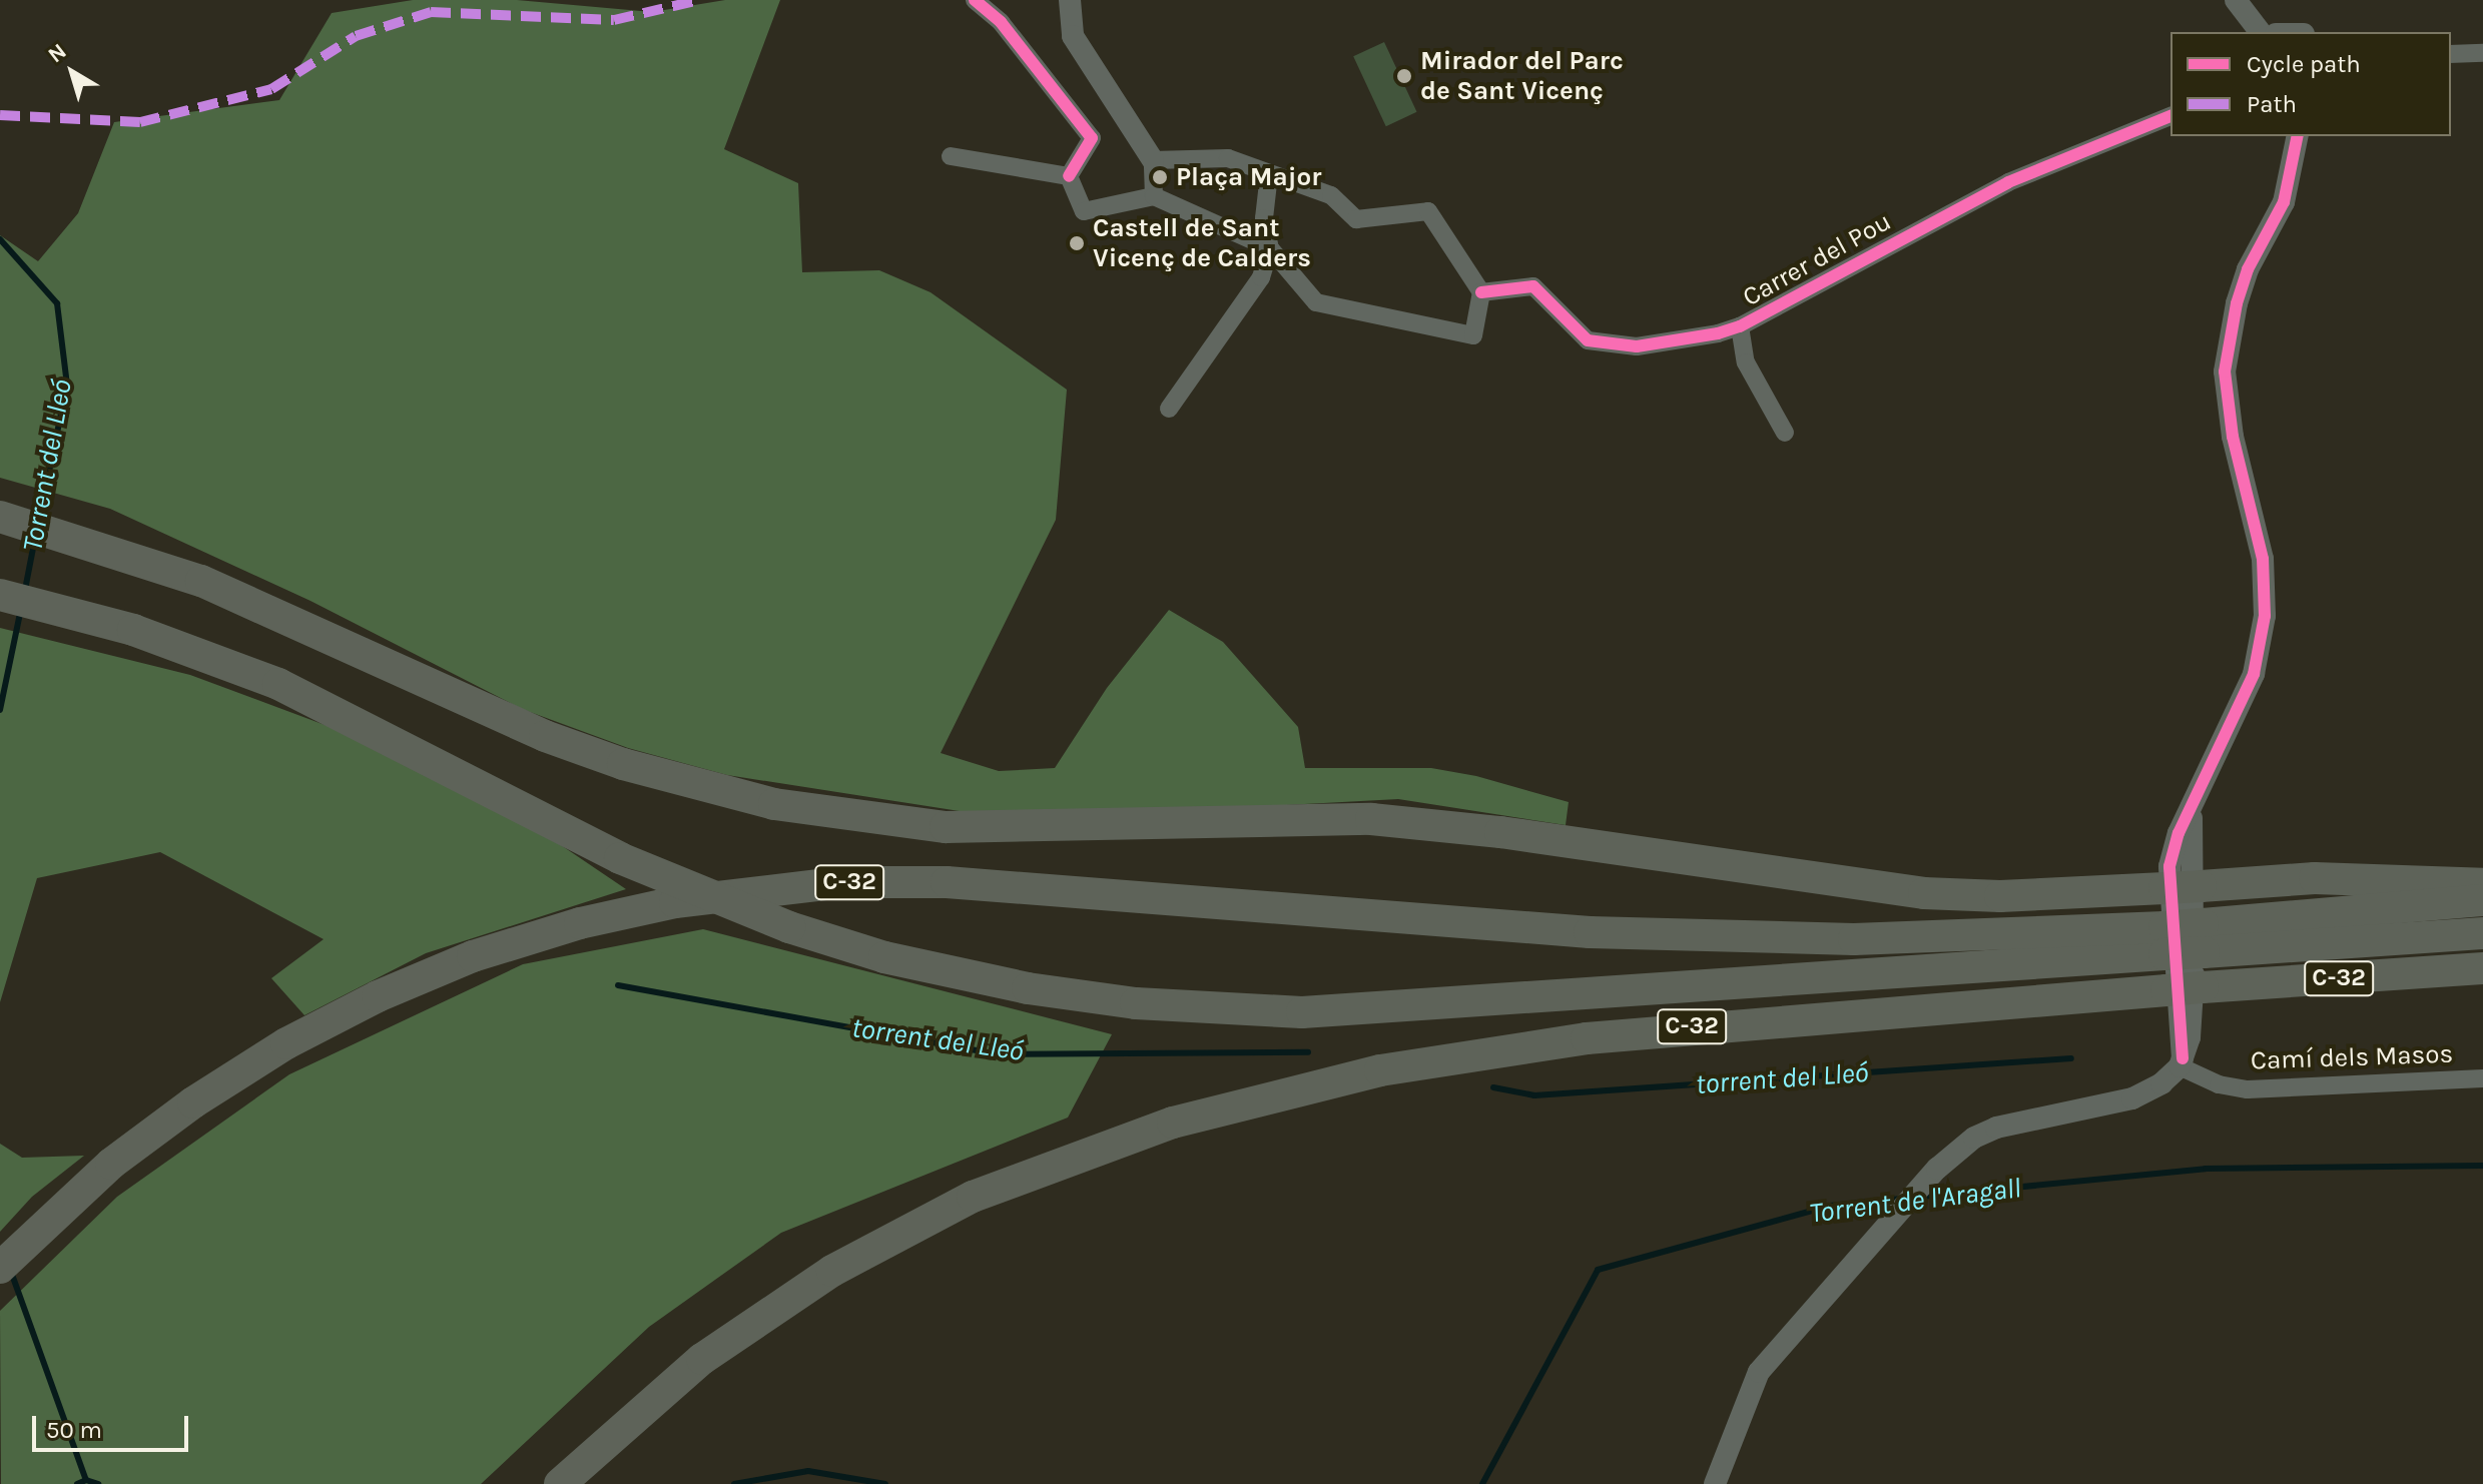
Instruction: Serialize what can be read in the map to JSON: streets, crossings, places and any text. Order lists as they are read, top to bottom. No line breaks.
{"streets":{"highway":["C-32"],"street":["Carrer del Pou","Camí dels Masos"]},"water":["Torrent del Lleó","torrent del Lleó","Torrent de l'Aragall"],"places":["Mirador del Parc de Sant Vicenç","Plaça Major","Castell de Sant Vicenç de Calders"],"legend":["Cycle path","Path"],"scale_bar":"50 m","north":"top left"}
